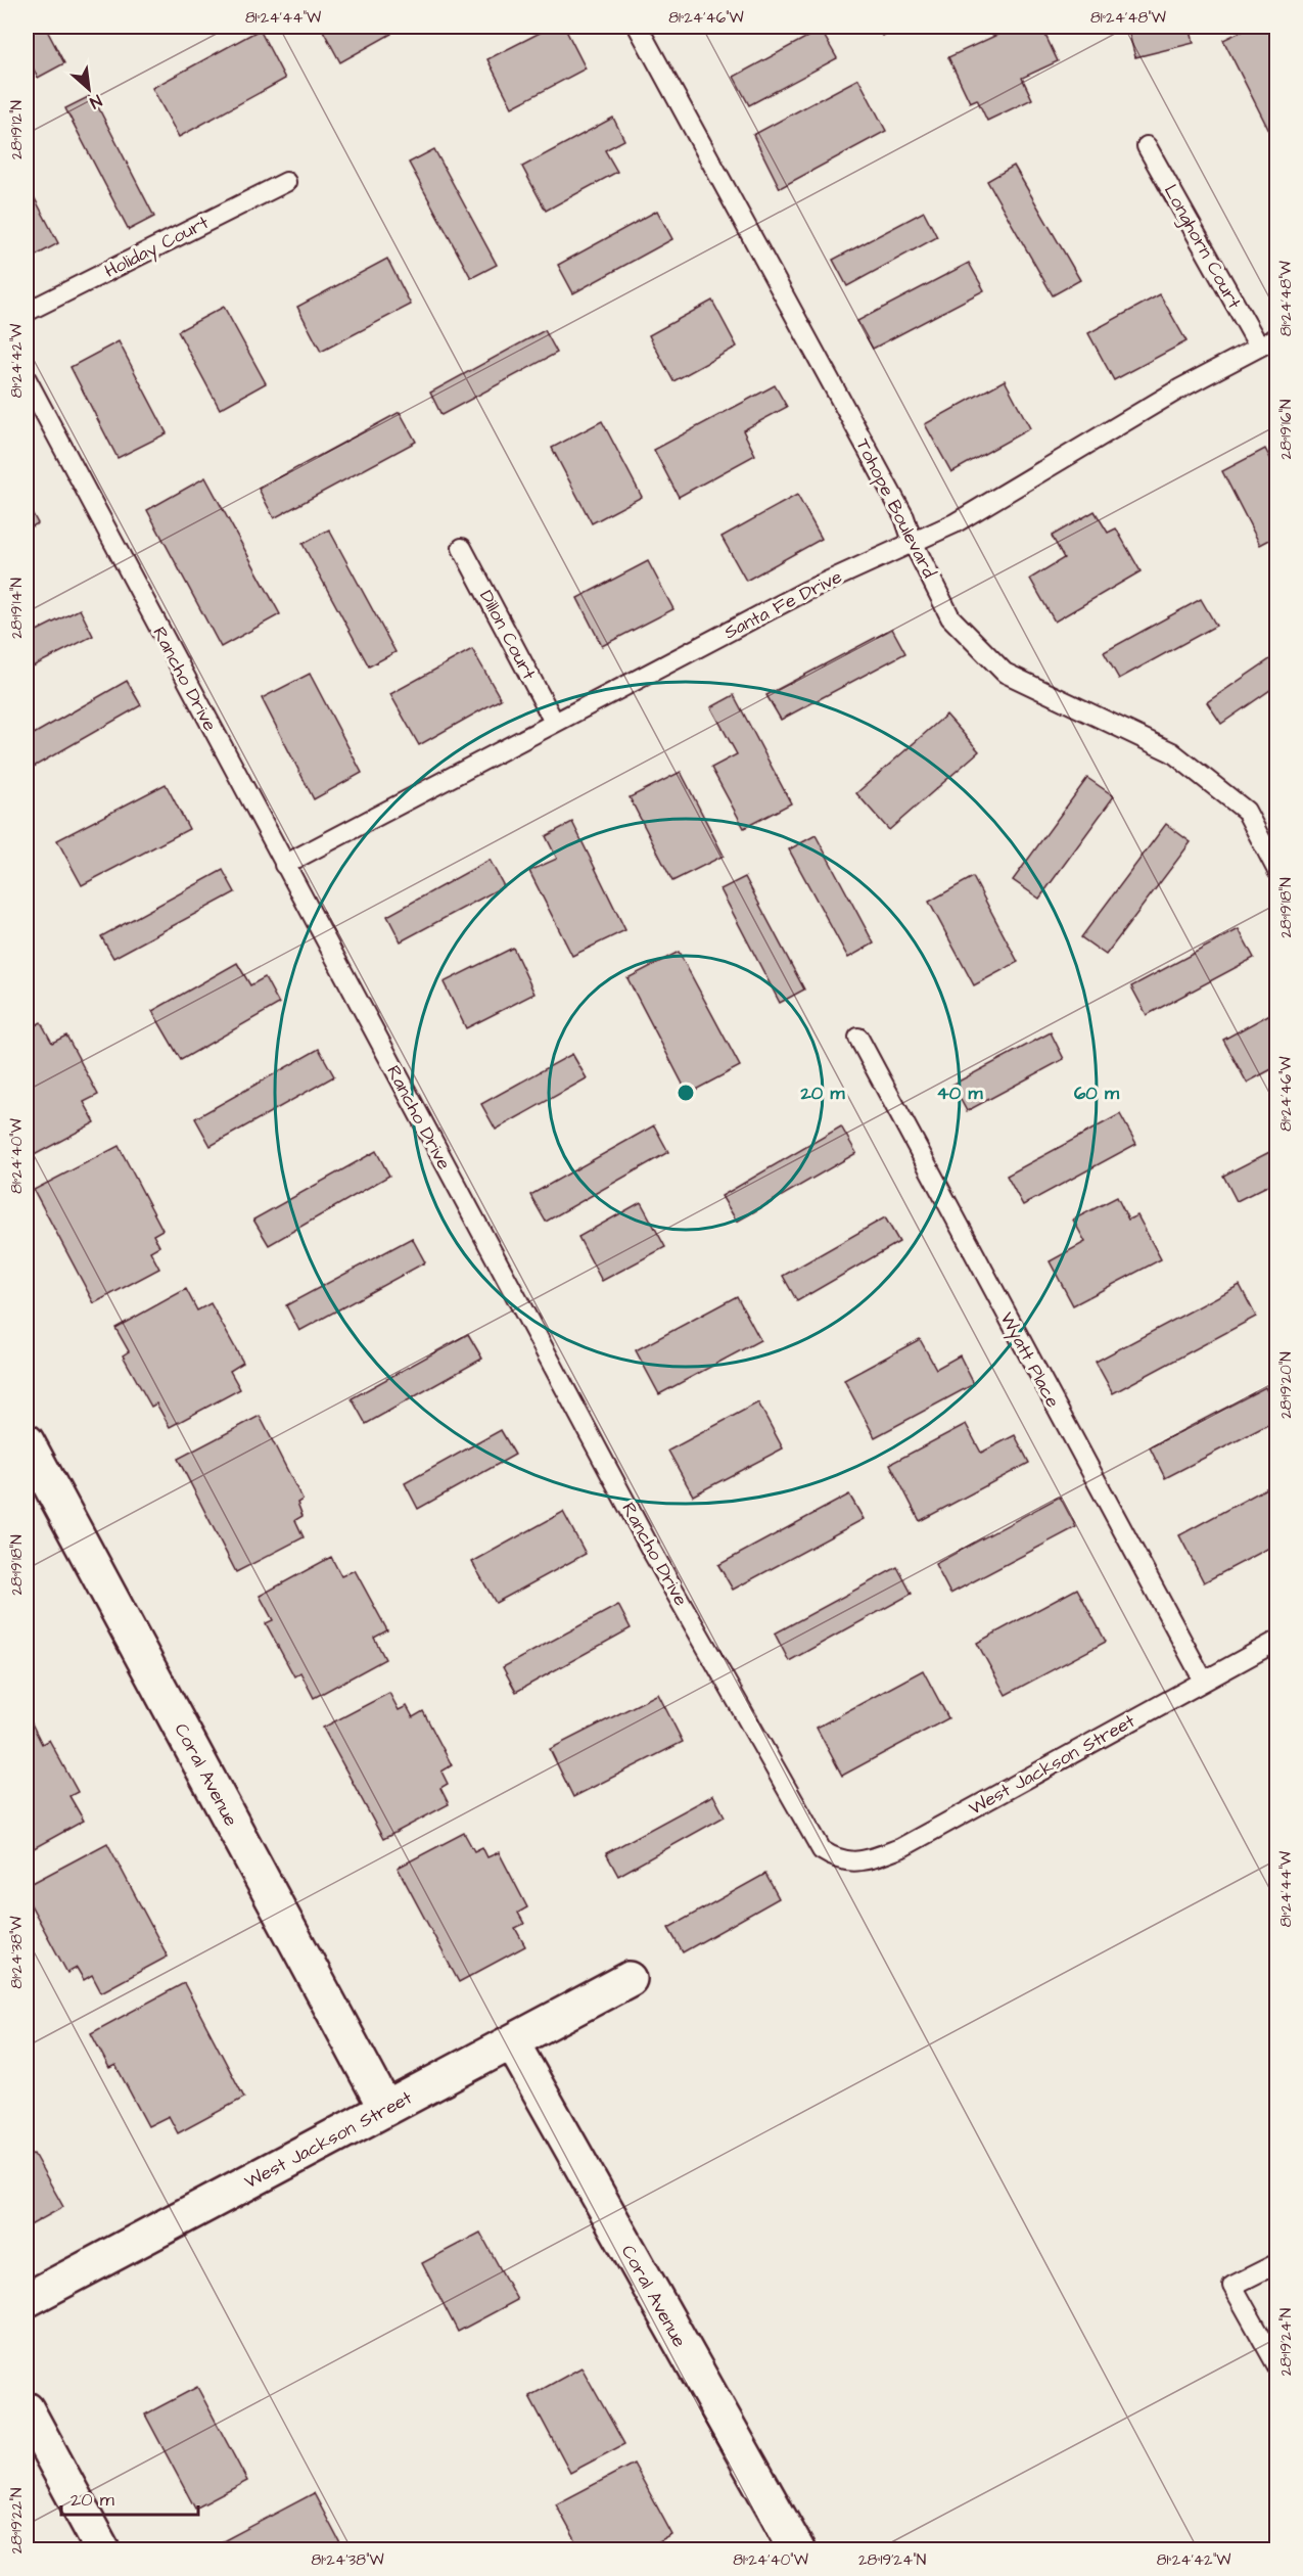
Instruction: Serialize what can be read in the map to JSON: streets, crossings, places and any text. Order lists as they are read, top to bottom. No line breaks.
{"streets":{"street":["West Jackson Street","Coral Avenue"],"lane":["Holiday Court","Longhorn Court","Tohope Boulevard","Santa Fe Drive","Dillon Court","Rancho Drive","Wyatt Place"]},"crossings":[["Longhorn Court","Santa Fe Drive"],["Tohope Boulevard","Santa Fe Drive"],["Santa Fe Drive","Dillon Court"],["Santa Fe Drive","Rancho Drive"],["Rancho Drive","West Jackson Street"],["Wyatt Place","West Jackson Street"],["West Jackson Street","Coral Avenue"]],"scale_bar":"20 m","north":"bottom right","coordinates":["81°24'44\"W","81°24'46\"W","81°24'48\"W","28°19'12\"N","81°24'42\"W","28°19'16\"N","28°19'14\"N","28°19'18\"N","81°24'40\"W","28°19'20\"N","81°24'38\"W","28°19'24\"N","28°19'22\"N"],"rings":["20 m","40 m","60 m"]}
